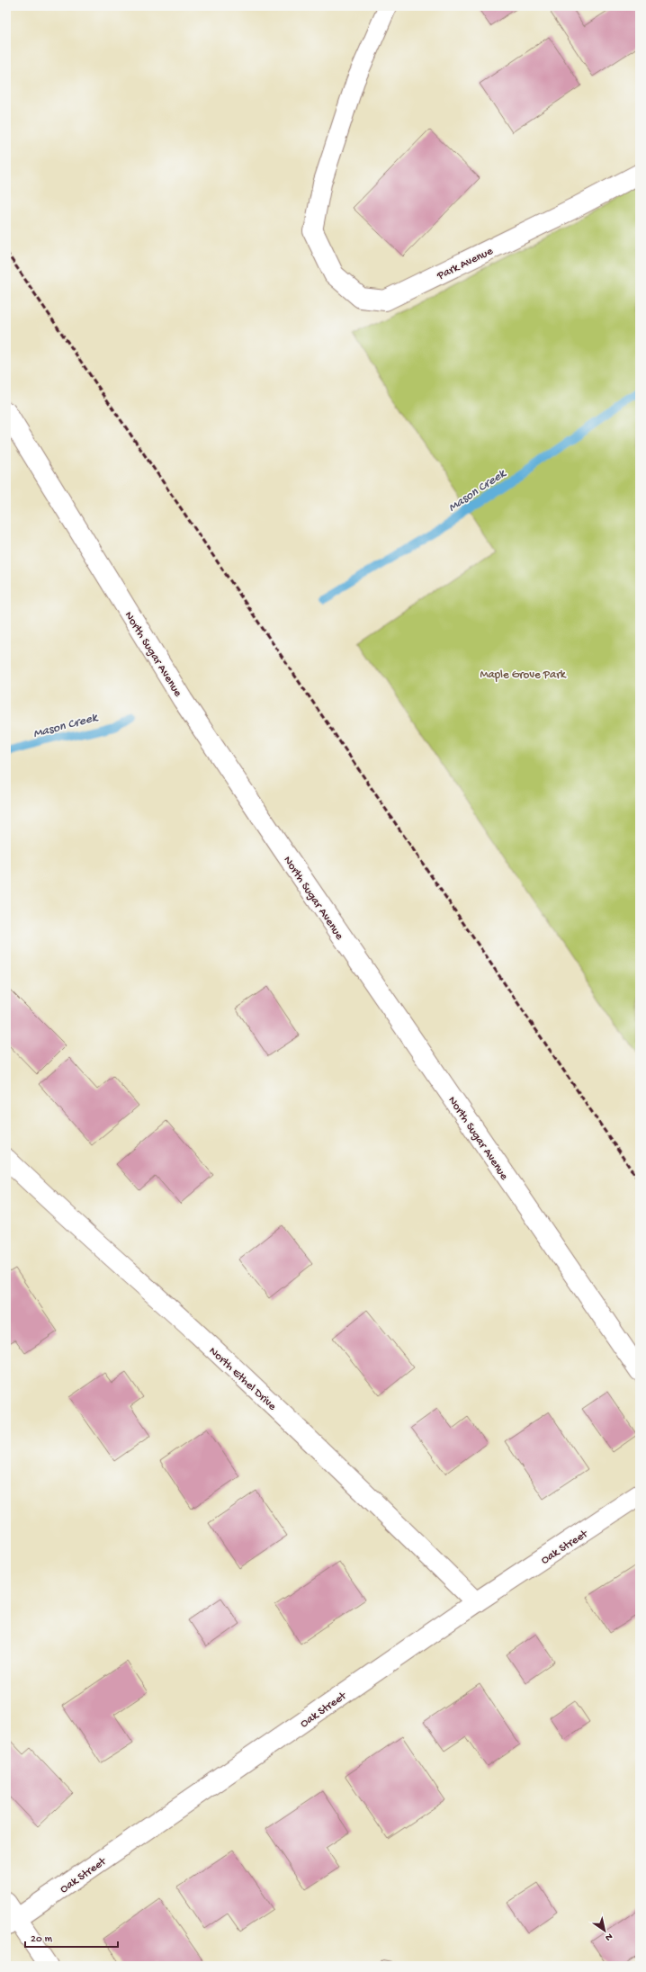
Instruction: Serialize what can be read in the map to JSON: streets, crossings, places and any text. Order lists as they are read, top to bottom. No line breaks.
{"streets":{"street":["Park Avenue","North Sugar Avenue","North Ethel Drive","Oak Street"]},"crossings":[["North Ethel Drive","Oak Street"]],"water":["Mason Creek"],"parks":["Maple Grove Park"],"scale_bar":"20 m","north":"bottom right"}
